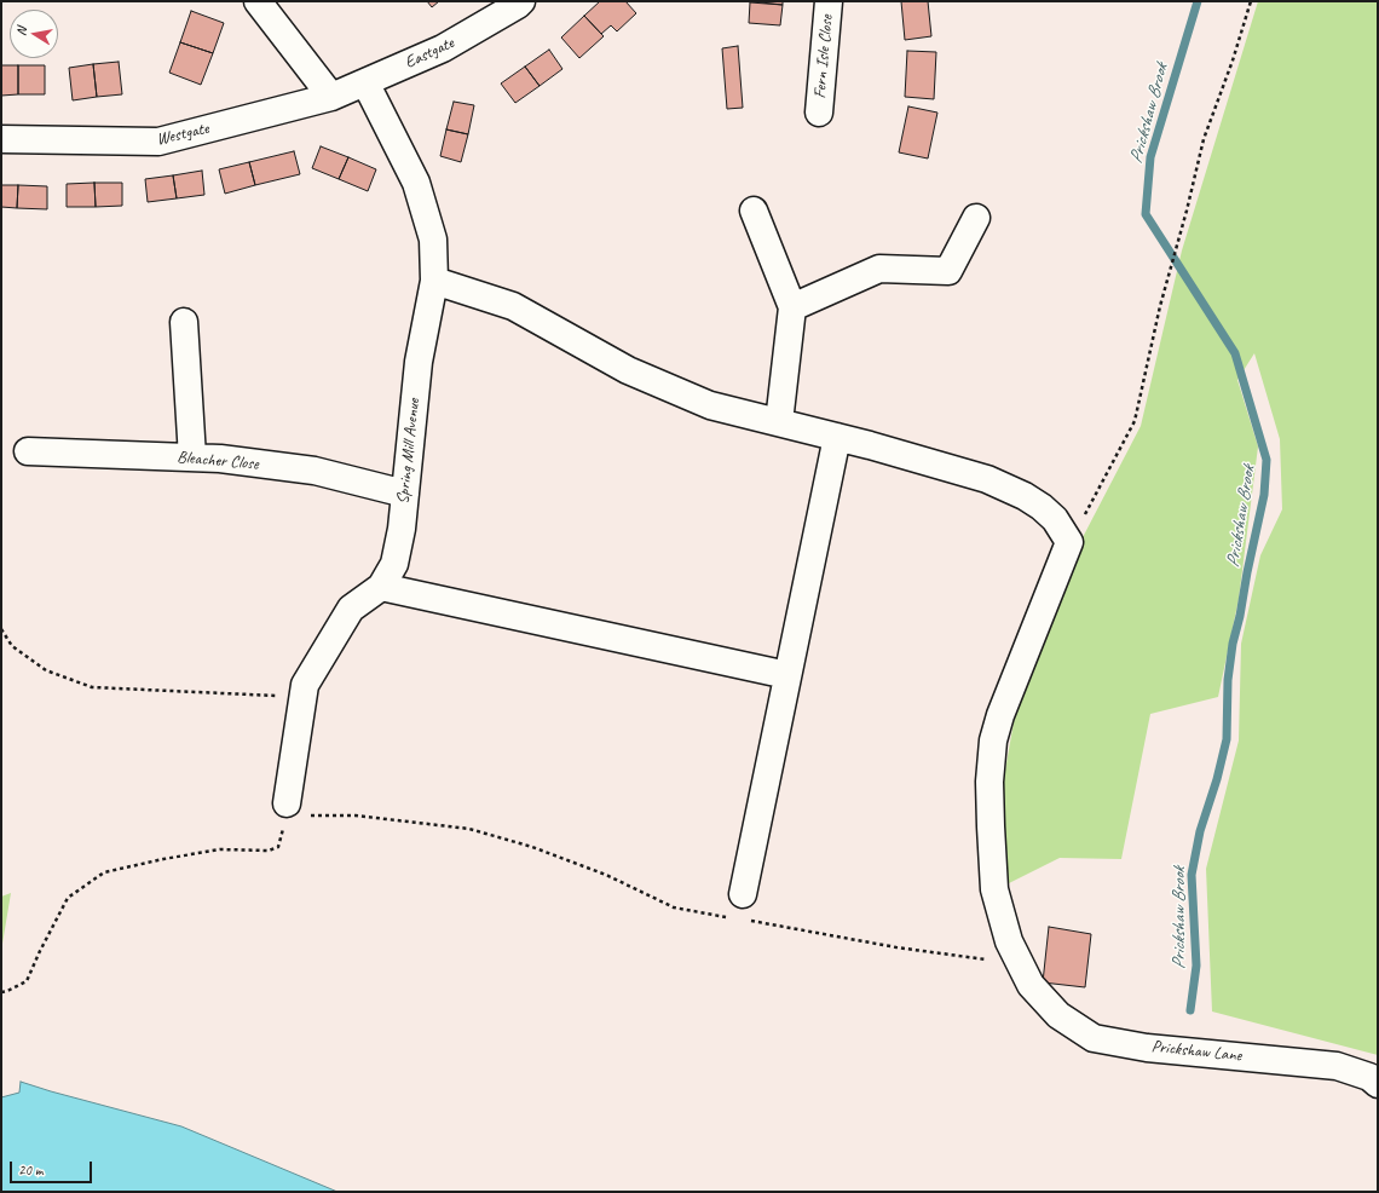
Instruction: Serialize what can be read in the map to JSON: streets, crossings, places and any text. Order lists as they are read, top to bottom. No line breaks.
{"streets":{"street":["Eastgate","Fern Isle Close","Westgate","Spring Mill Avenue","Bleacher Close","Prickshaw Lane"]},"crossings":[["Eastgate","Westgate"],["Eastgate","Spring Mill Avenue"],["Spring Mill Avenue","Bleacher Close"]],"water":["Prickshaw Brook"],"scale_bar":"20 m","north":"left"}
